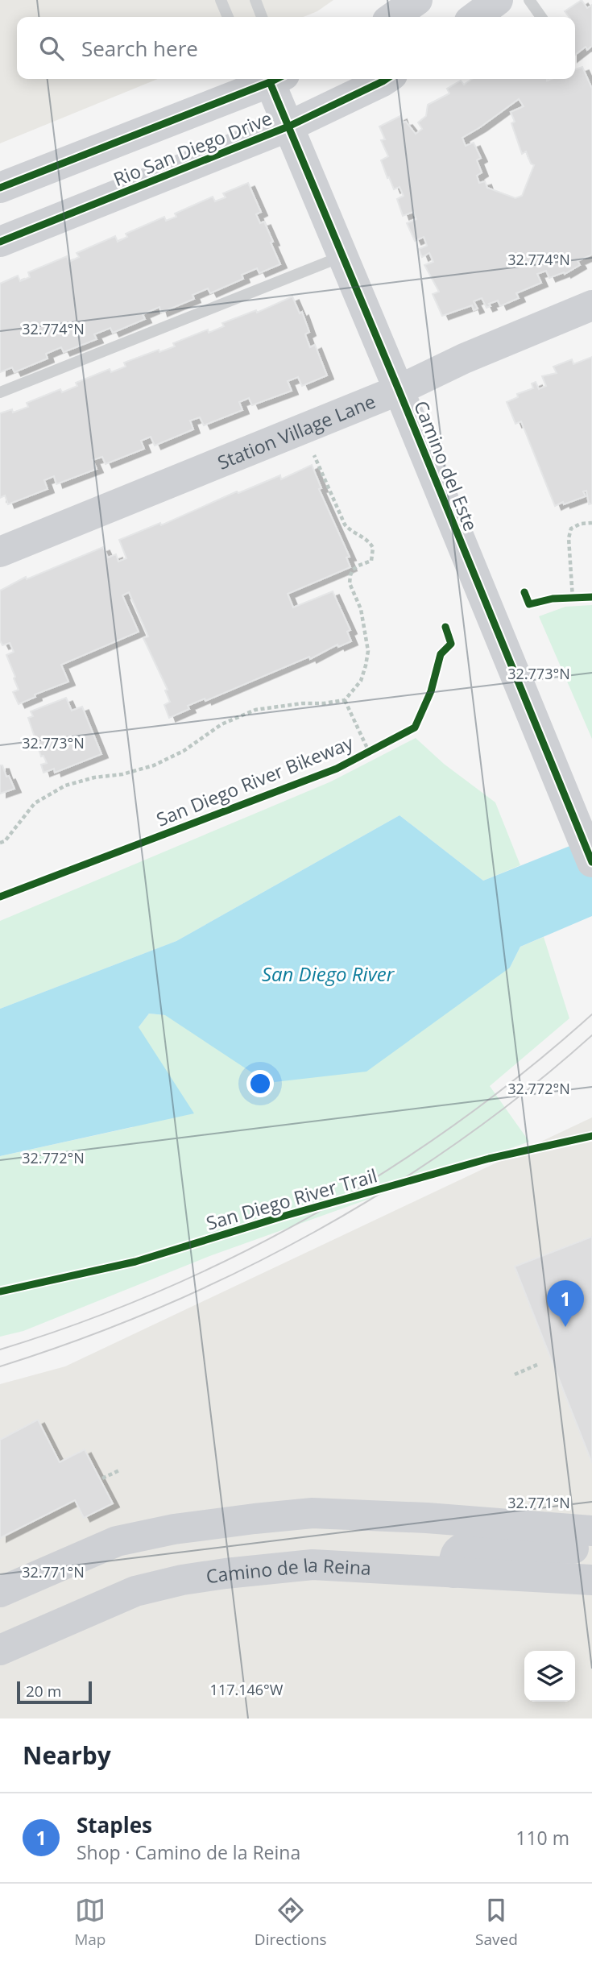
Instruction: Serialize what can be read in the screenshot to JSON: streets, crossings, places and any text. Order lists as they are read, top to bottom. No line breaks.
{"streets":{"main road":["Rio San Diego Drive","Station Village Lane","Camino del Este","Camino de la Reina"],"cycle path":["San Diego River Bikeway","San Diego River Trail"]},"crossings":[["Rio San Diego Drive","Camino del Este"],["Station Village Lane","Camino del Este"]],"water":["San Diego River"],"scale_bar":"20 m","page":{"search":"Search here","pins":"1","scale":"20 m","heading":"Nearby","list":[{"mark":"1","name":"Staples","note":"Shop · Camino de la Reina","value":"110 m"}],"nav":["Map","Directions","Saved"]},"coordinates":["32.774°N","32.773°N","32.772°N","32.771°N","117.146°W"]}
